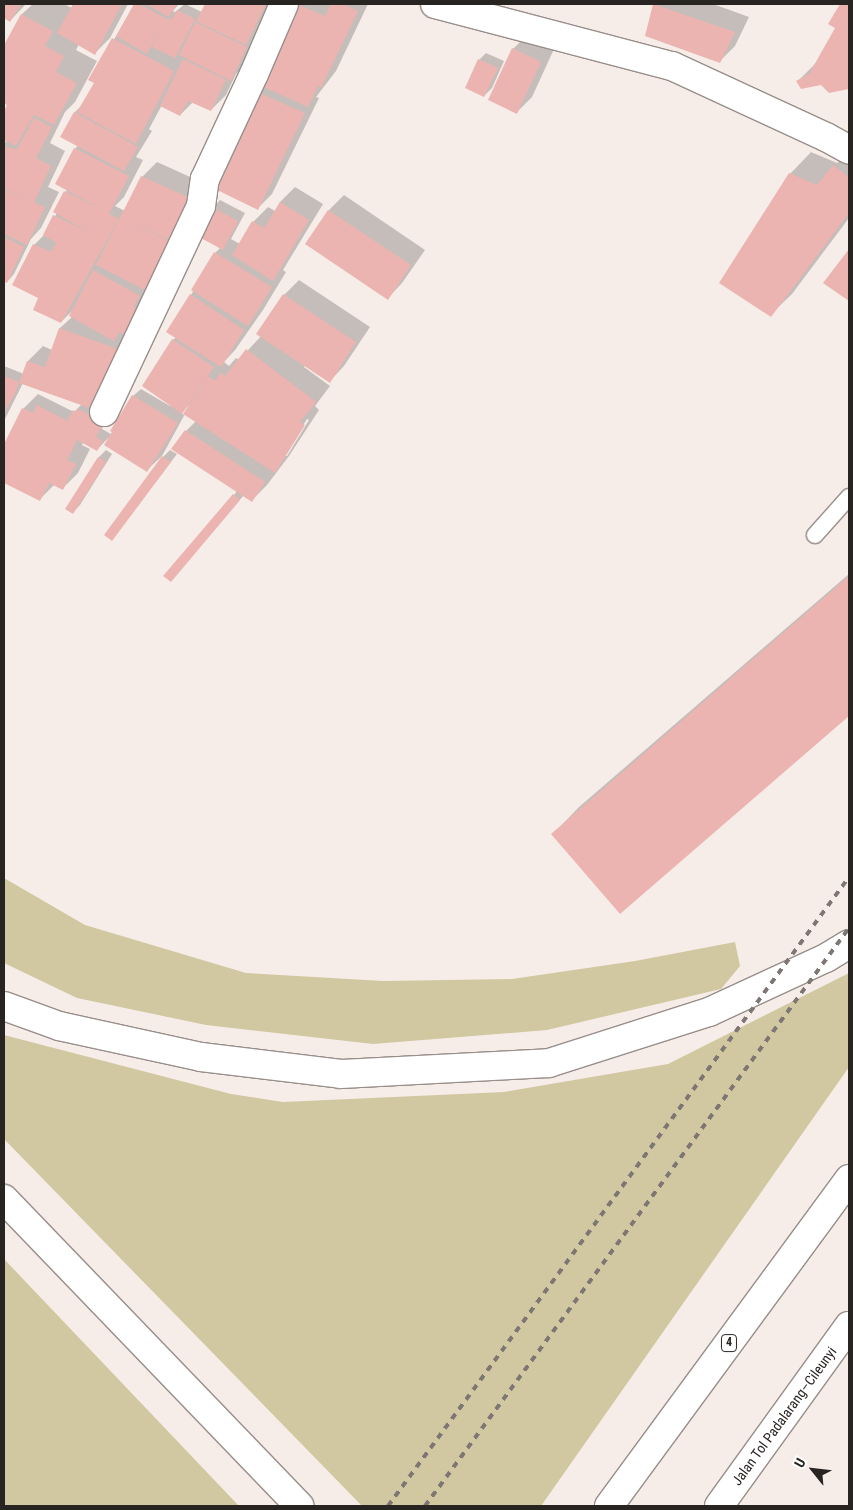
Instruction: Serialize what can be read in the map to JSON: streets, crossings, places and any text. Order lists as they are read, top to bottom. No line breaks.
{"streets":{"main road":["4","Jalan Tol Padalarang–Cileunyi"]},"north":"top left"}
